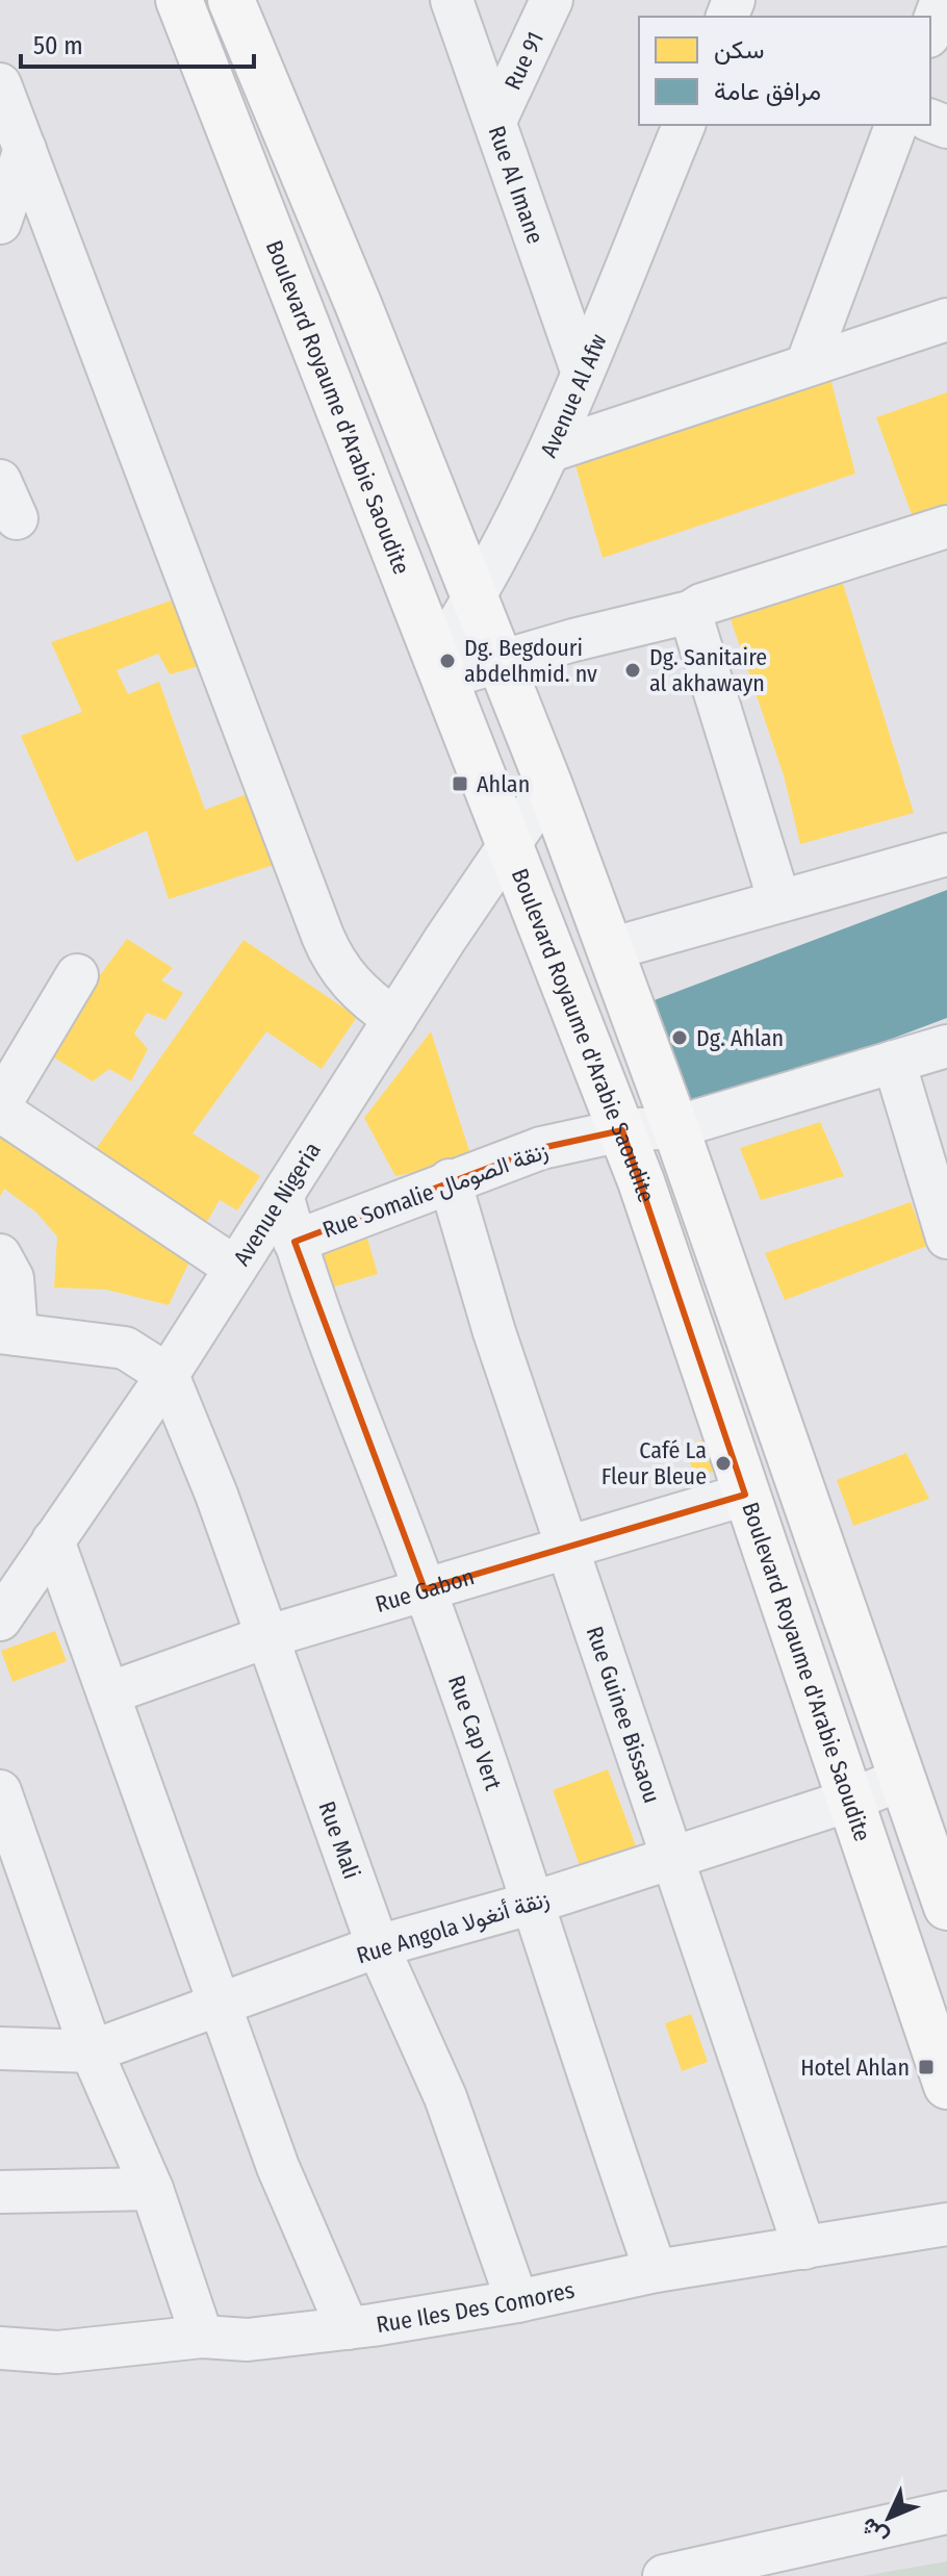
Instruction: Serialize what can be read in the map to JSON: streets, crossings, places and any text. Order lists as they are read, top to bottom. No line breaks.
{"streets":{"main road":["Boulevard Royaume d'Arabie Saoudite"],"street":["Rue 91","Rue Al Imane","Avenue Al Afw","Rue Somalie زنقة الصومال","Avenue Nigeria","Rue Gabon","Rue Guinee Bissaou","Rue Cap Vert","Rue Mali","Rue Angola زنقة أنغولا","Rue Iles Des Comores"]},"crossings":[["Rue 91","Rue Al Imane"],["Rue Al Imane","Avenue Al Afw"],["Avenue Al Afw","Boulevard Royaume d'Arabie Saoudite"],["Boulevard Royaume d'Arabie Saoudite","Rue Somalie زنقة الصومال"],["Boulevard Royaume d'Arabie Saoudite","Avenue Nigeria"],["Boulevard Royaume d'Arabie Saoudite","Rue Gabon"],["Boulevard Royaume d'Arabie Saoudite","Rue Angola زنقة أنغولا"],["Rue Somalie زنقة الصومال","Rue Guinee Bissaou"],["Rue Somalie زنقة الصومال","Rue Cap Vert"],["Avenue Nigeria","Rue Cap Vert"],["Avenue Nigeria","Rue Mali"],["Rue Gabon","Rue Guinee Bissaou"],["Rue Gabon","Rue Cap Vert"],["Rue Gabon","Rue Mali"],["Rue Guinee Bissaou","Rue Angola زنقة أنغولا"],["Rue Guinee Bissaou","Rue Iles Des Comores"],["Rue Cap Vert","Rue Angola زنقة أنغولا"],["Rue Cap Vert","Rue Iles Des Comores"],["Rue Mali","Rue Angola زنقة أنغولا"],["Rue Mali","Rue Iles Des Comores"]],"places":{"other":["Dg. Begdouri abdelhmid. nv","Dg. Sanitaire al akhawayn","Dg. Ahlan","Café La Fleur Bleue"],"transit":["Ahlan","Hotel Ahlan"]},"legend":["سكن","مرافق عامة"],"scale_bar":"50 m","north":"bottom left"}
